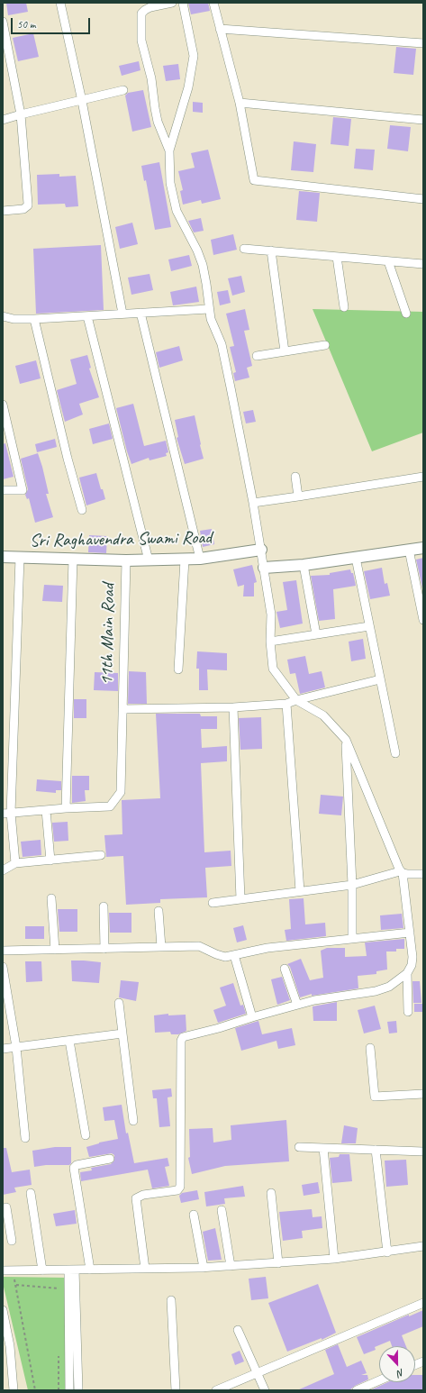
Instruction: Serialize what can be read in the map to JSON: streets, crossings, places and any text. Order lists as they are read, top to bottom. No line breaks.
{"streets":{"street":["Sri Raghavendra Swami Road","11th Main Road"]},"crossings":[["Sri Raghavendra Swami Road","11th Main Road"]],"scale_bar":"50 m","north":"bottom"}
